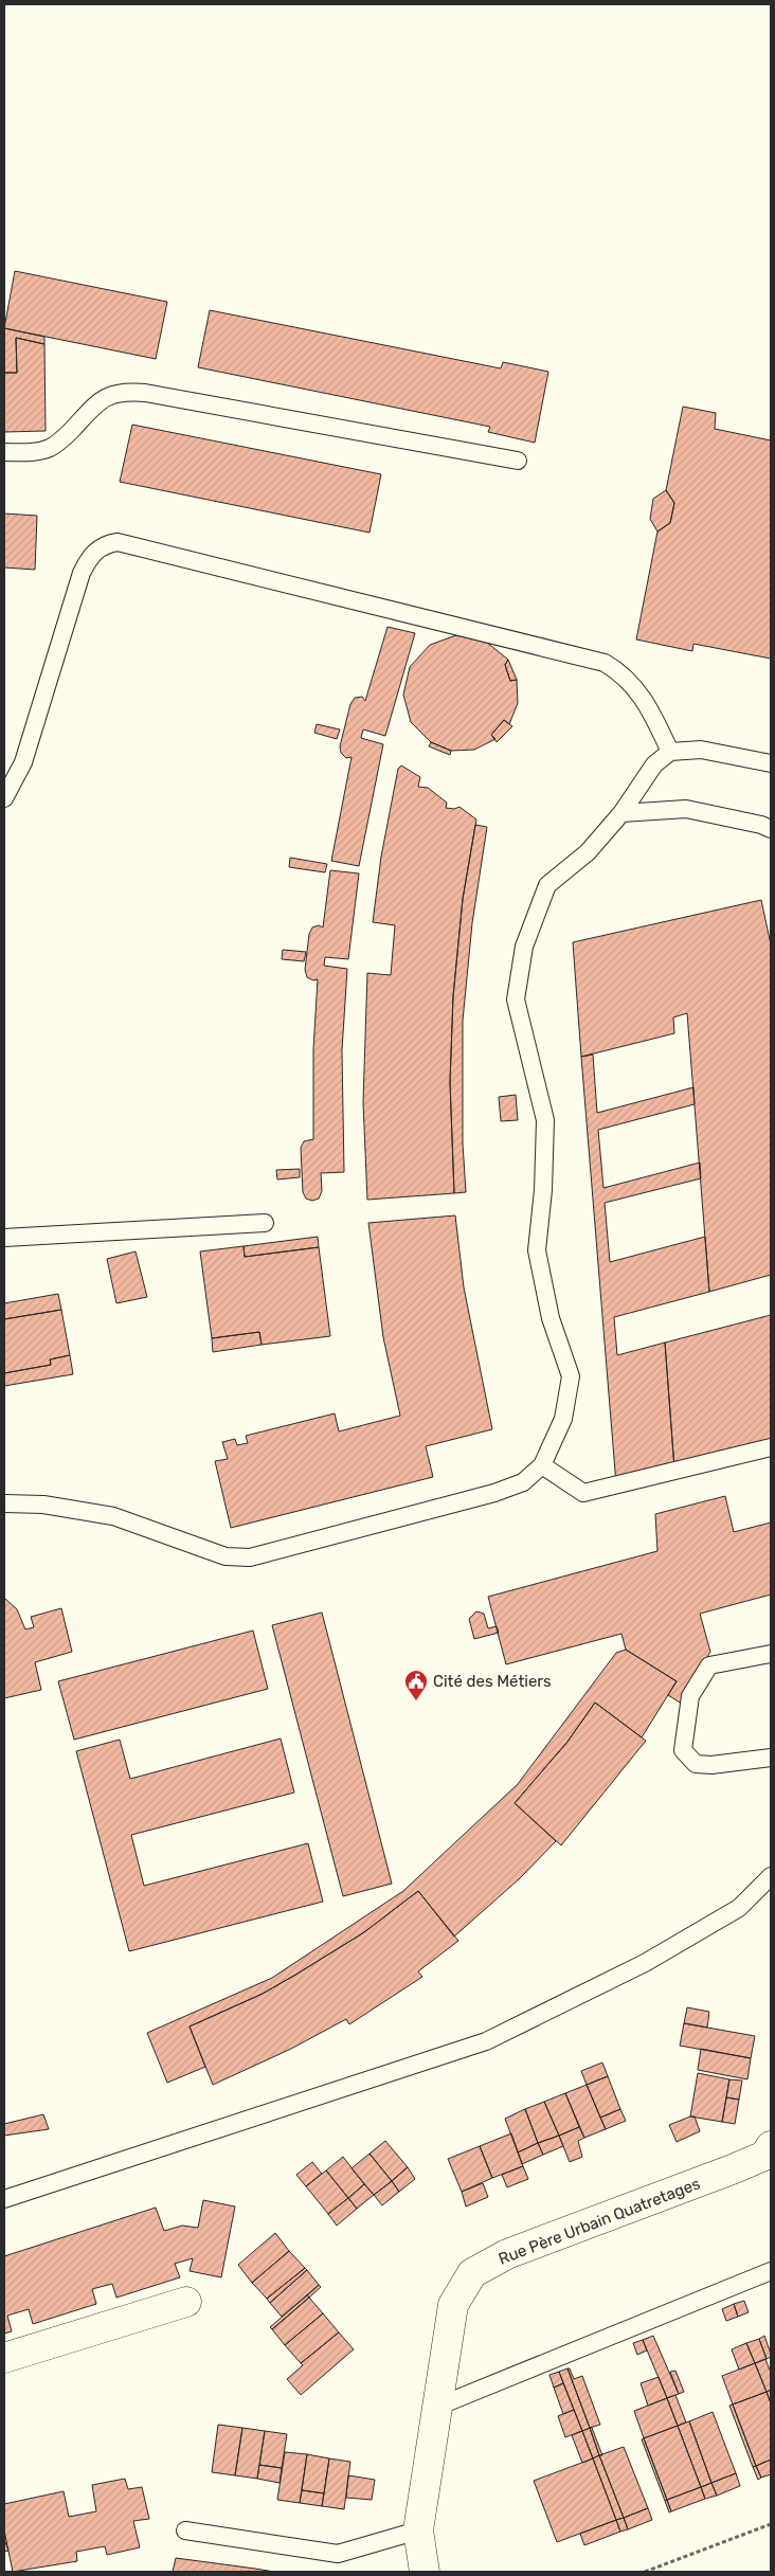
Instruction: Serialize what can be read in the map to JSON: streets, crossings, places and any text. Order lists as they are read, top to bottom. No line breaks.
{"streets":{"street":["Rue Père Urbain Quatretages"]},"places":{"public building":["Cité des Métiers"]}}
